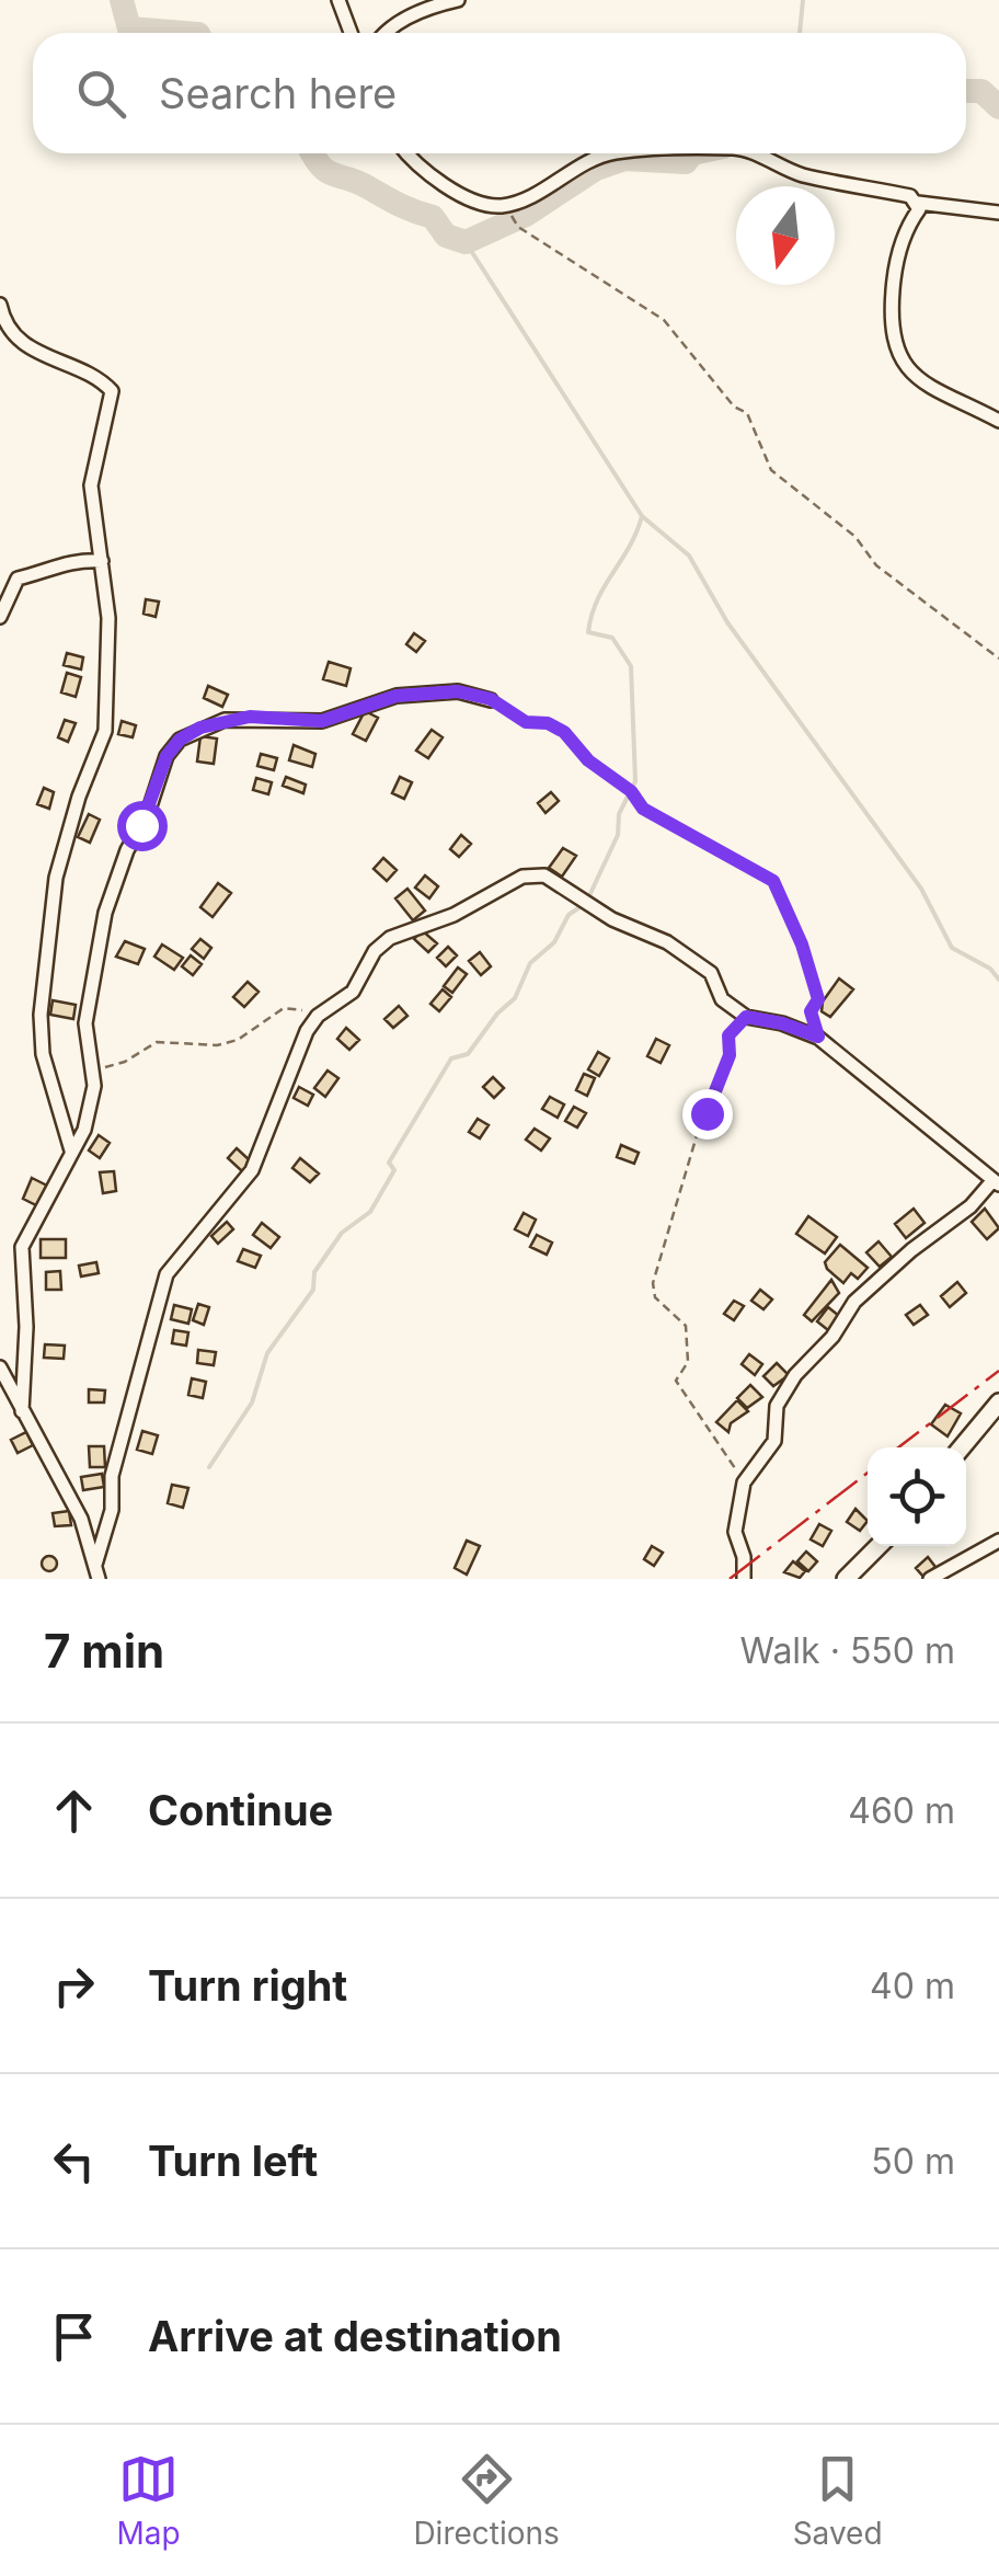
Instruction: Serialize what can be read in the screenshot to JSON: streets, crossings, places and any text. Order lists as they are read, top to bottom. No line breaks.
{"north":"bottom","page":{"search":"Search here","heading":["7 min","Walk · 550 m"],"list":[["Continue","460 m"],["Turn right","40 m"],["Turn left","50 m"],"Arrive at destination"],"nav":["Map","Directions","Saved"]}}
